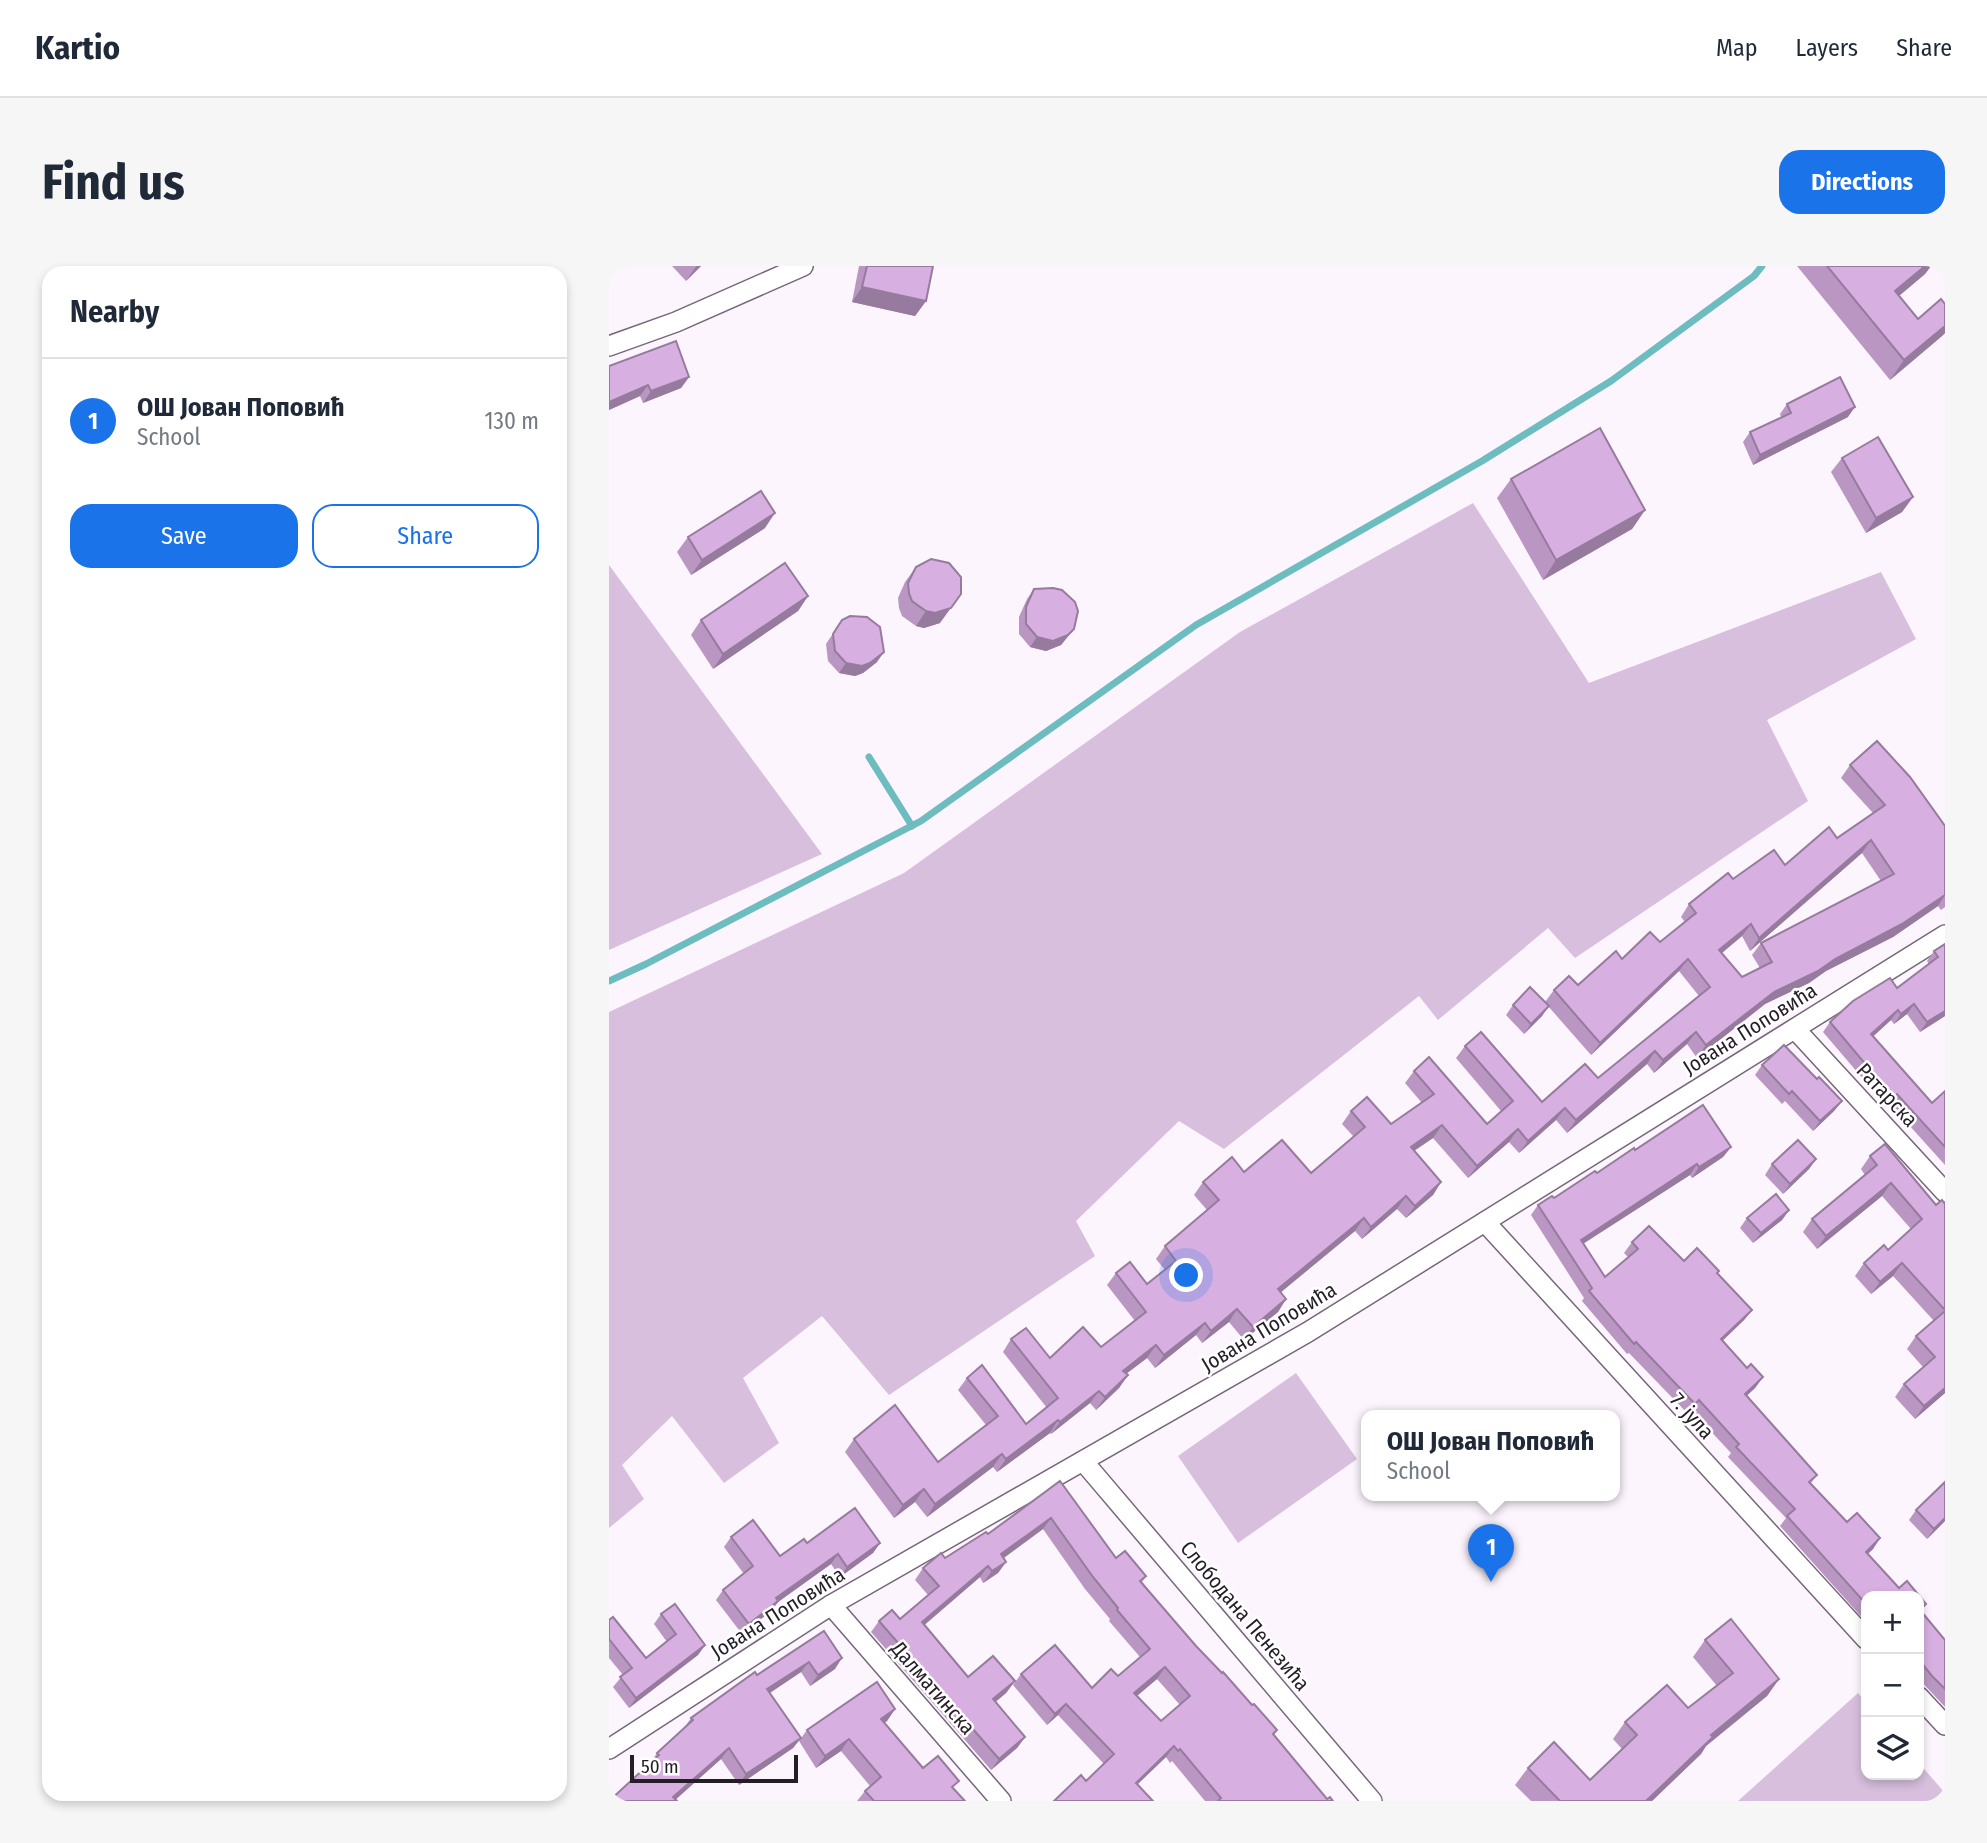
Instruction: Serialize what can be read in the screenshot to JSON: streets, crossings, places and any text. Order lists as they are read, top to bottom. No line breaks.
{"streets":{"street":["Јована Поповића","Ратарска","7. јула","Слободана Пенезића","Далматинска"]},"crossings":[["Јована Поповића","Ратарска"],["Јована Поповића","7. јула"],["Јована Поповића","Слободана Пенезића"],["Јована Поповића","Далматинска"]],"scale_bar":"50 m","page":{"header":"Kartio","nav":["Map","Layers","Share"],"buttons":["Directions",["Save","Share"]],"title":"Find us","heading":"Nearby","list":[{"mark":"1","name":"ОШ Јован Поповић","note":"School","value":"130 m"}],"popup":["ОШ Јован Поповић","School"],"pins":"1","map_buttons":["+","−"],"scale":"50 m"}}
